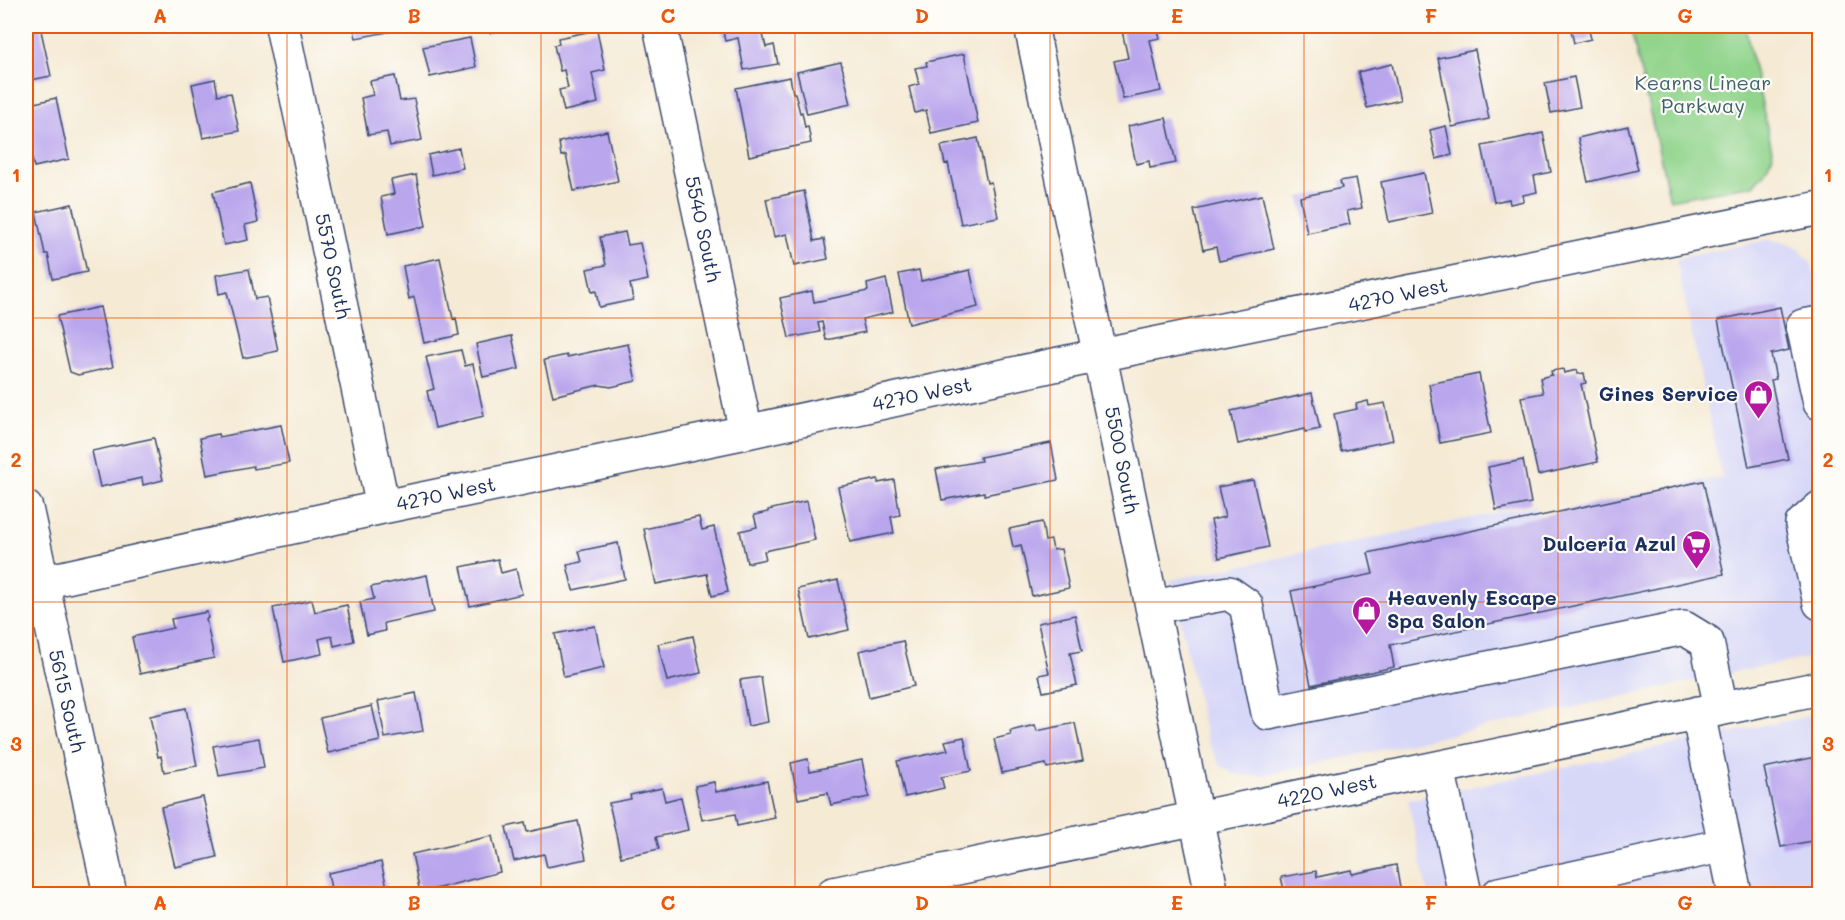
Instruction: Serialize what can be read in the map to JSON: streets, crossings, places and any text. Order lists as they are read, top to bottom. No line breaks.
{"streets":{"street":["5540 South","5570 South","4270 West","5500 South","5615 South","4220 West"]},"crossings":[["5540 South","4270 West"],["5570 South","4270 West"],["4270 West","5500 South"],["4270 West","5615 South"],["5500 South","4220 West"]],"parks":["Kearns Linear Parkway"],"places":{"shop":["Gines Service","Heavenly Escape Spa Salon"],"supermarket":["Dulceria Azul"]},"grid":{"columns":["A","B","C","D","E","F","G"],"rows":["1","2","3"]}}
